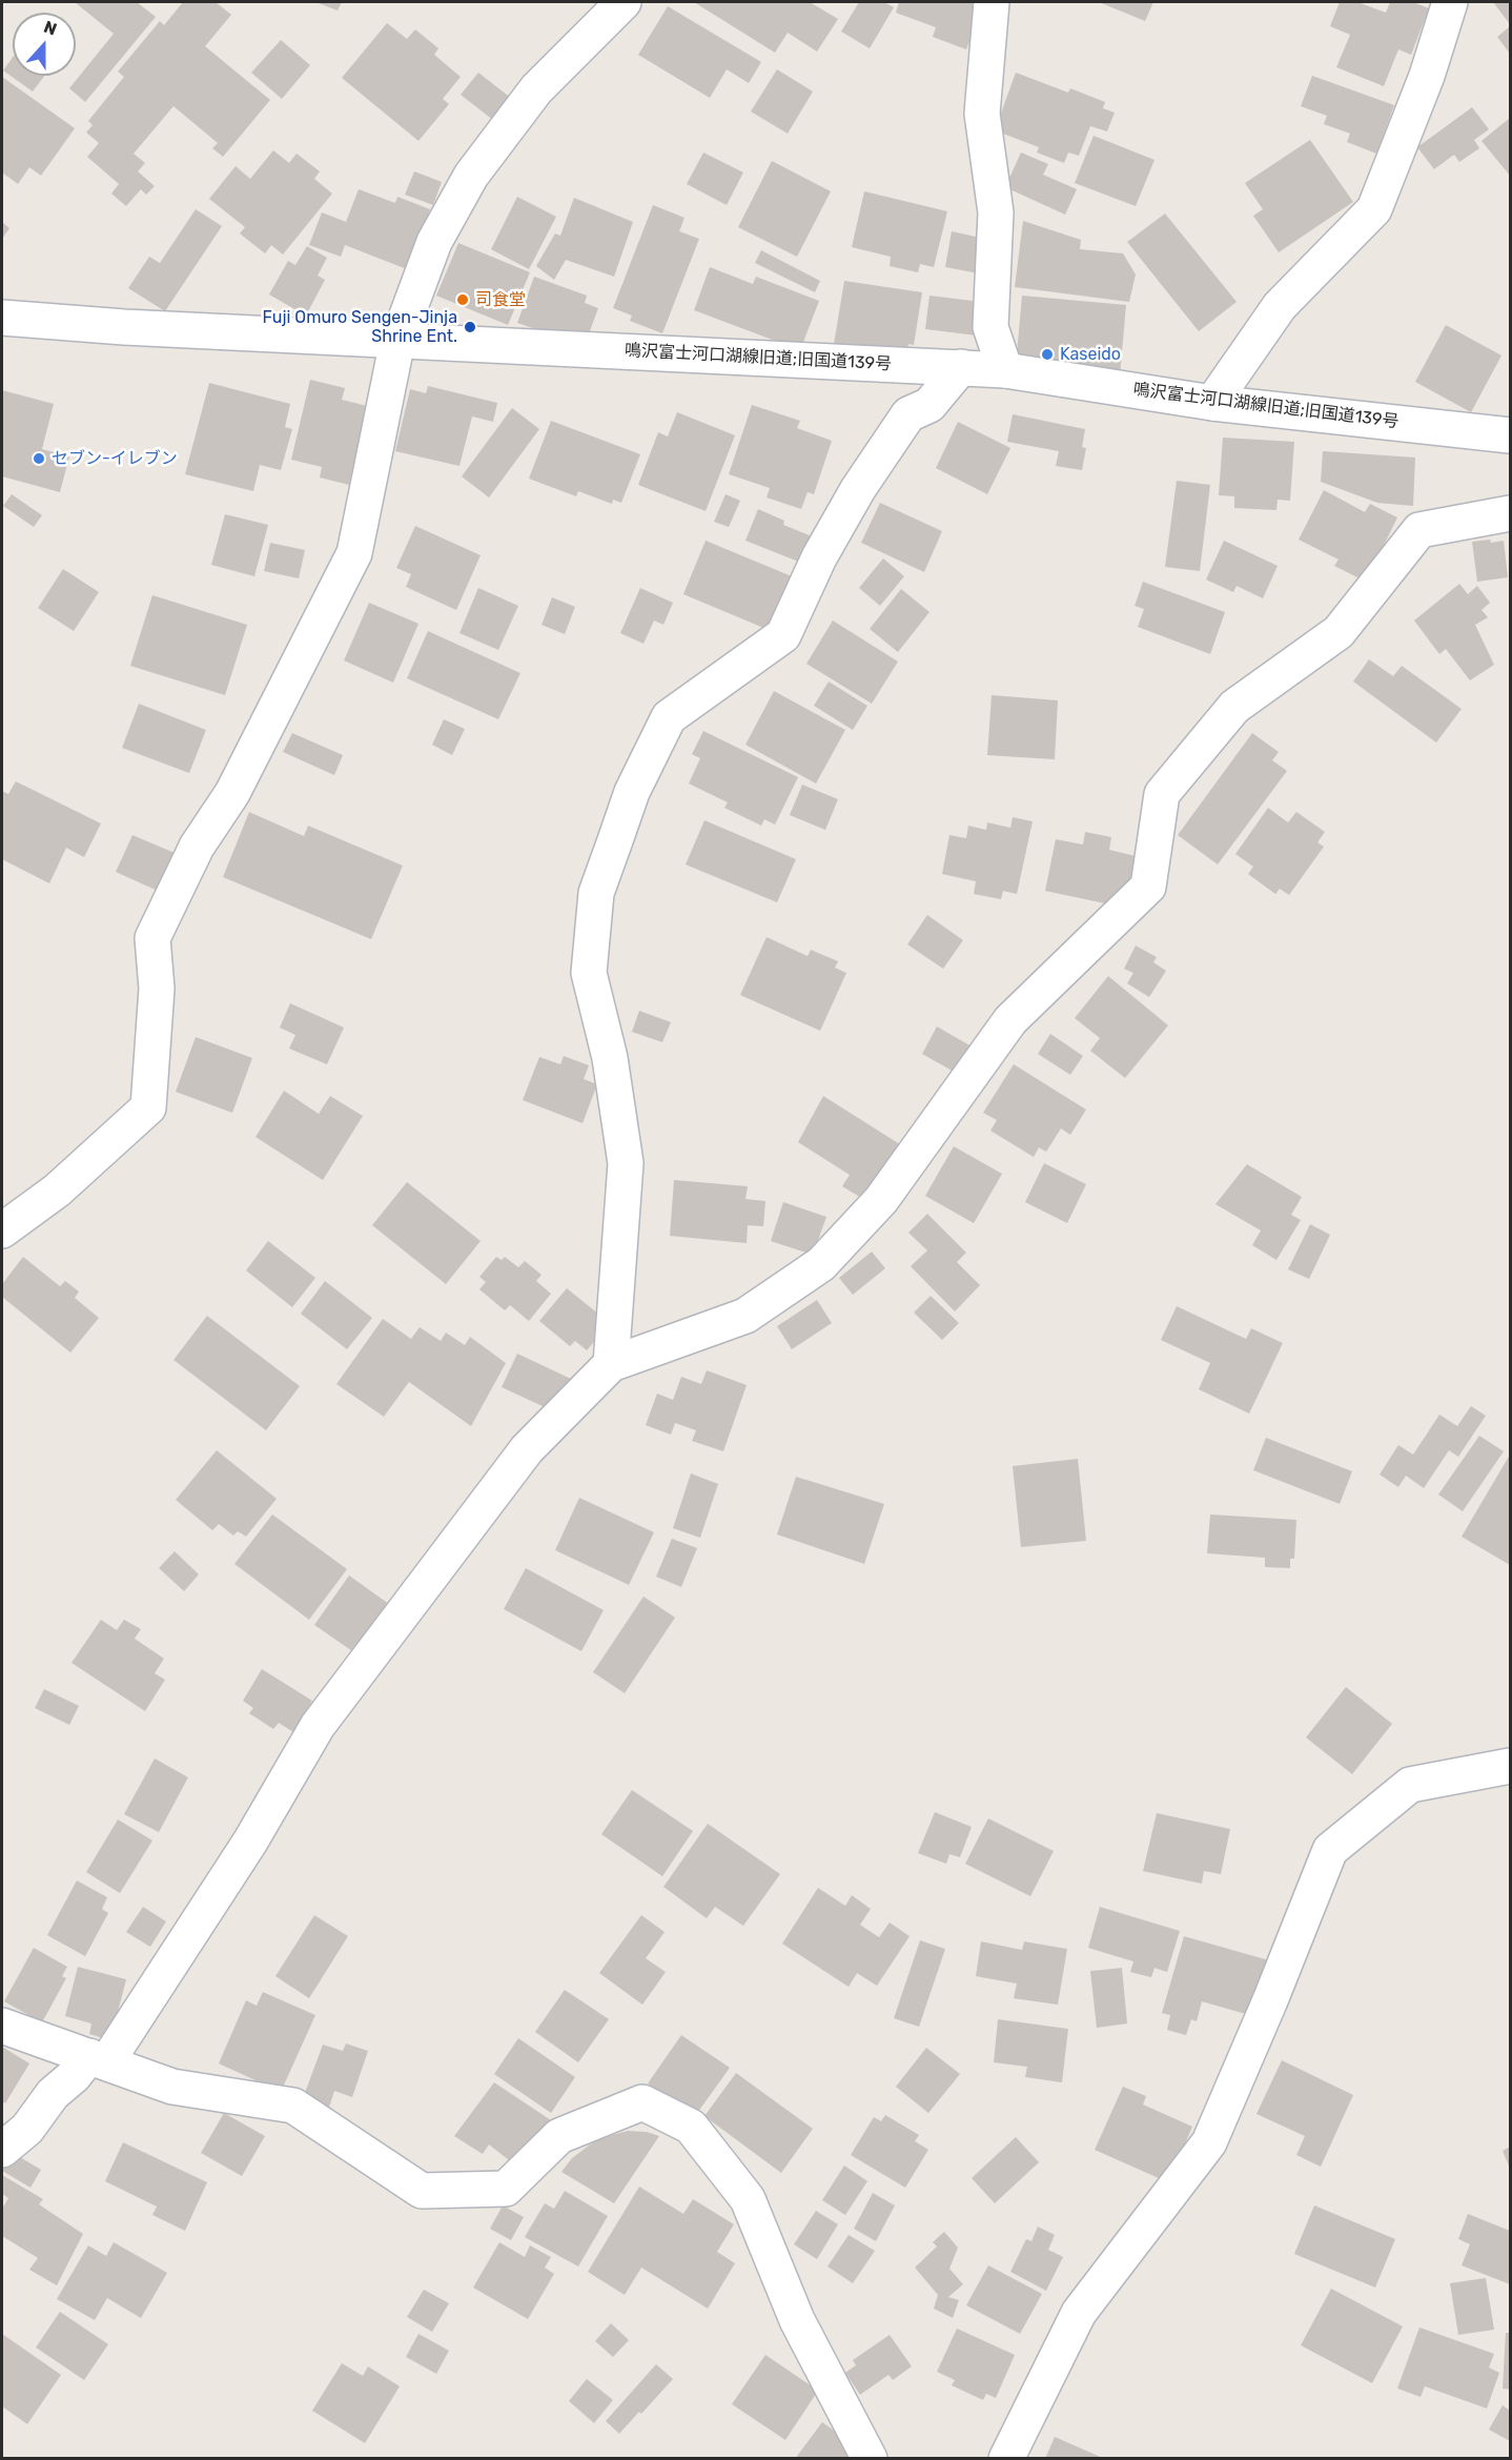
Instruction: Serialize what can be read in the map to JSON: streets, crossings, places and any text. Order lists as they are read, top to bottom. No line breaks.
{"streets":{"street":["鳴沢富士河口湖線旧道;旧国道139号"]},"places":["司食堂","Fuji Omuro Sengen-Jinja Shrine Ent.","Kaseido","セブン-イレブン"],"north":"top"}
